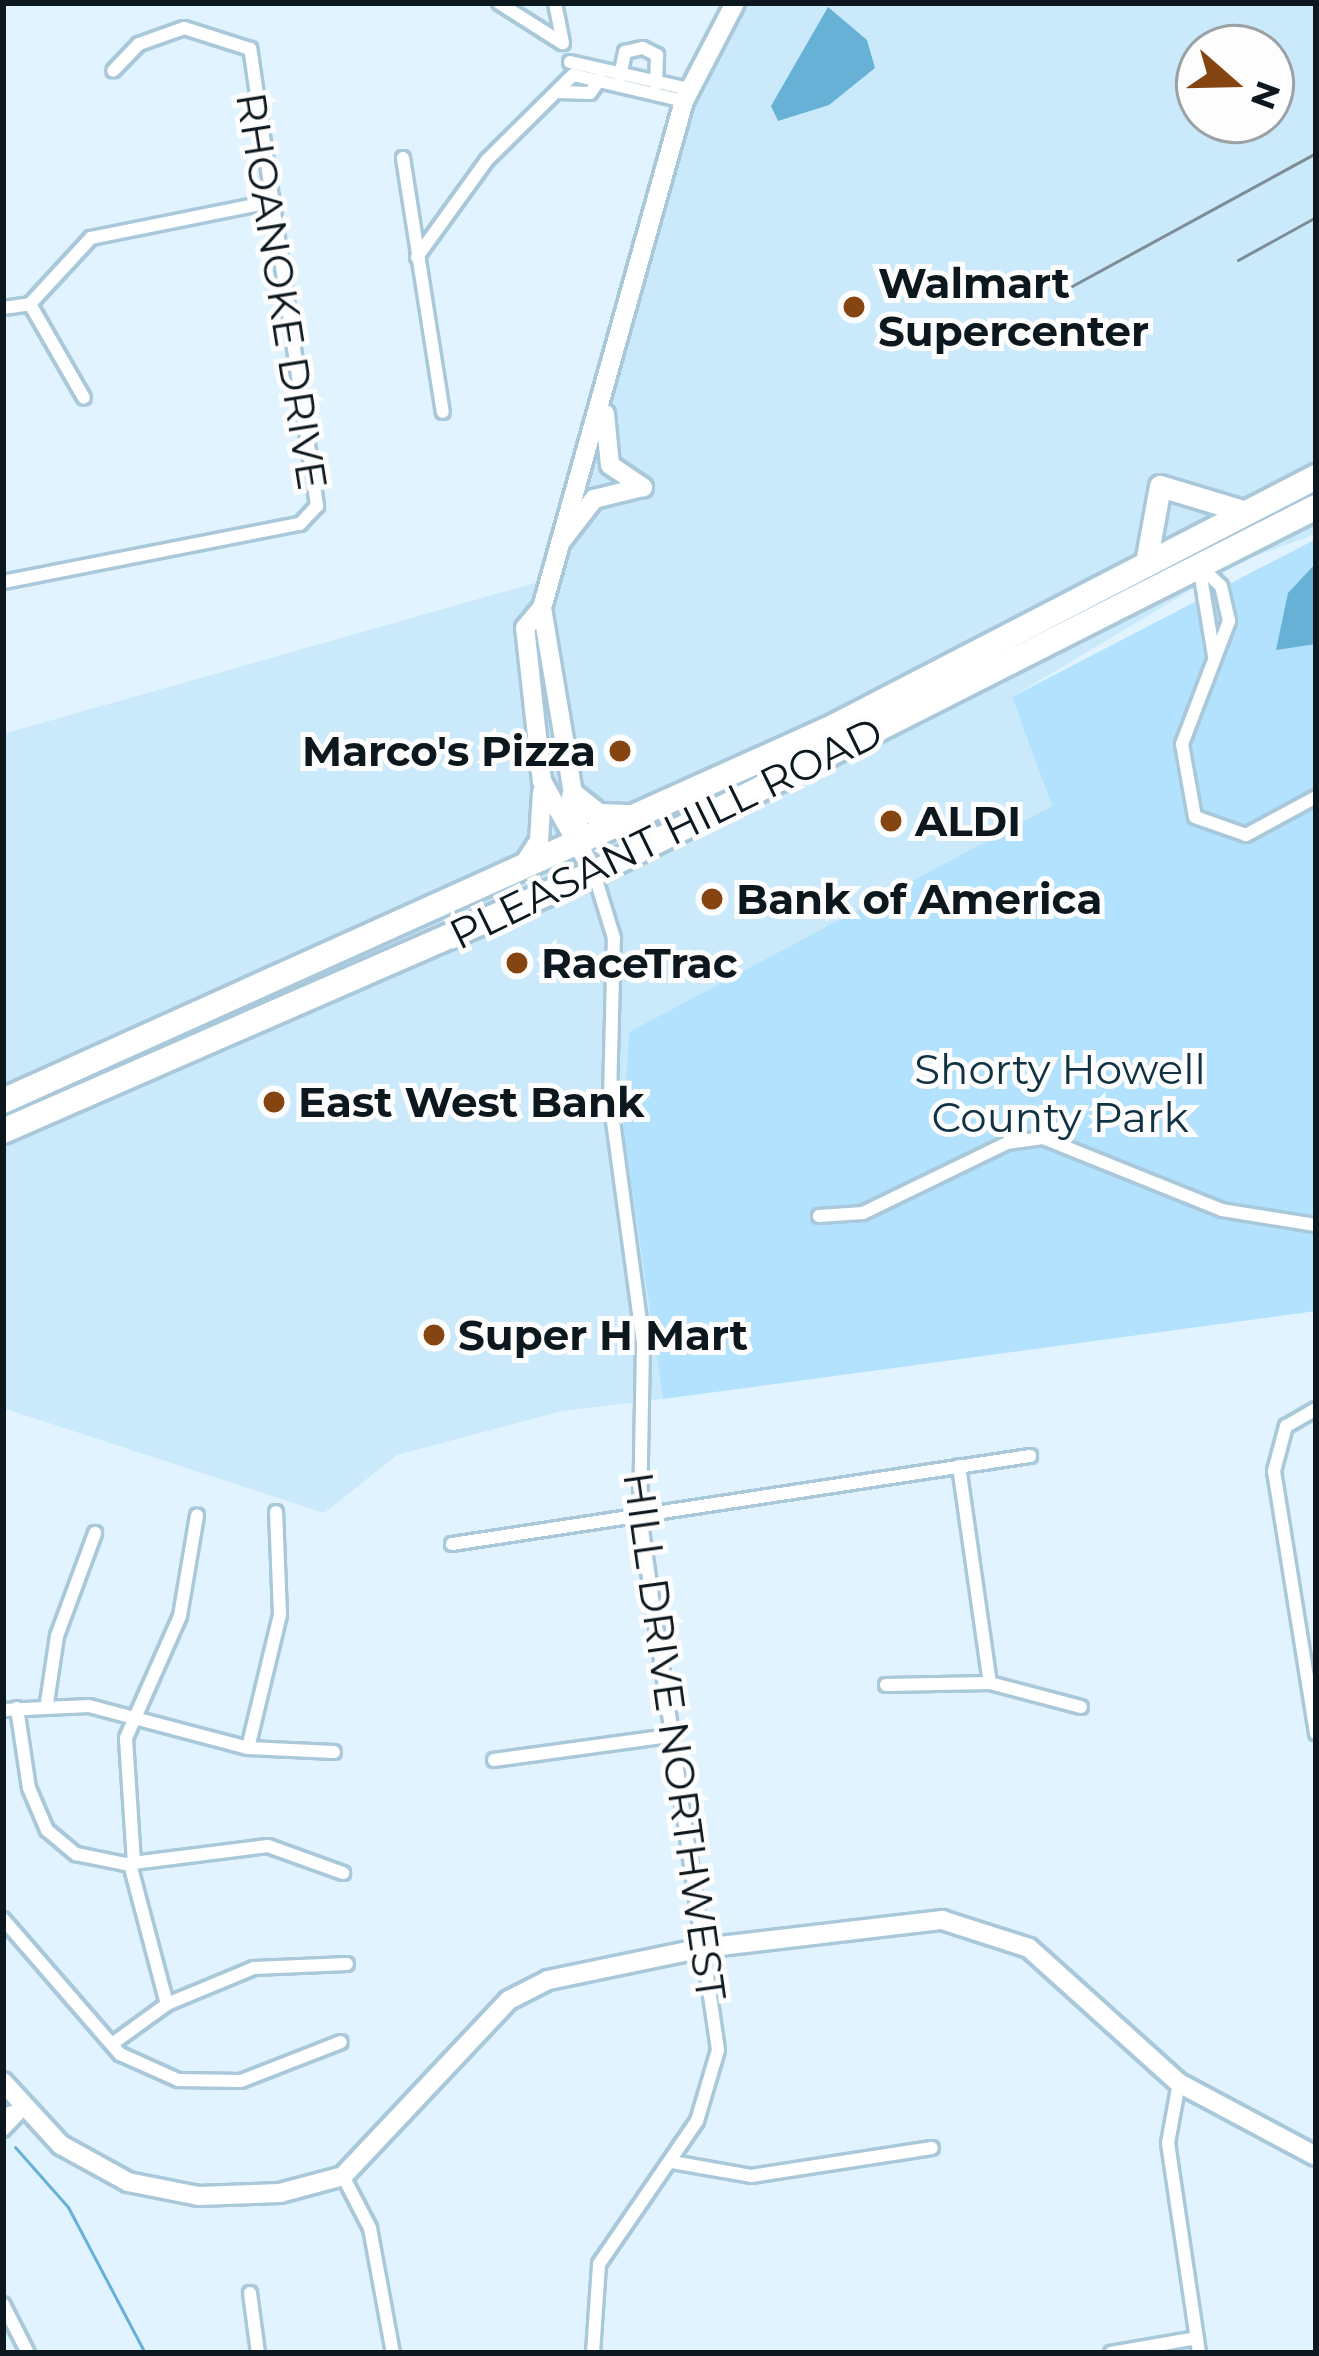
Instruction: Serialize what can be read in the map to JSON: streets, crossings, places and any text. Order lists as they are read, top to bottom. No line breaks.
{"streets":{"highway":["PLEASANT HILL ROAD"],"street":["RHOANOKE DRIVE","HILL DRIVE NORTHWEST"]},"crossings":[["PLEASANT HILL ROAD","HILL DRIVE NORTHWEST"]],"parks":["Shorty Howell County Park"],"places":["Walmart Supercenter","Marco's Pizza","ALDI","Bank of America","RaceTrac","East West Bank","Super H Mart"],"north":"right"}
